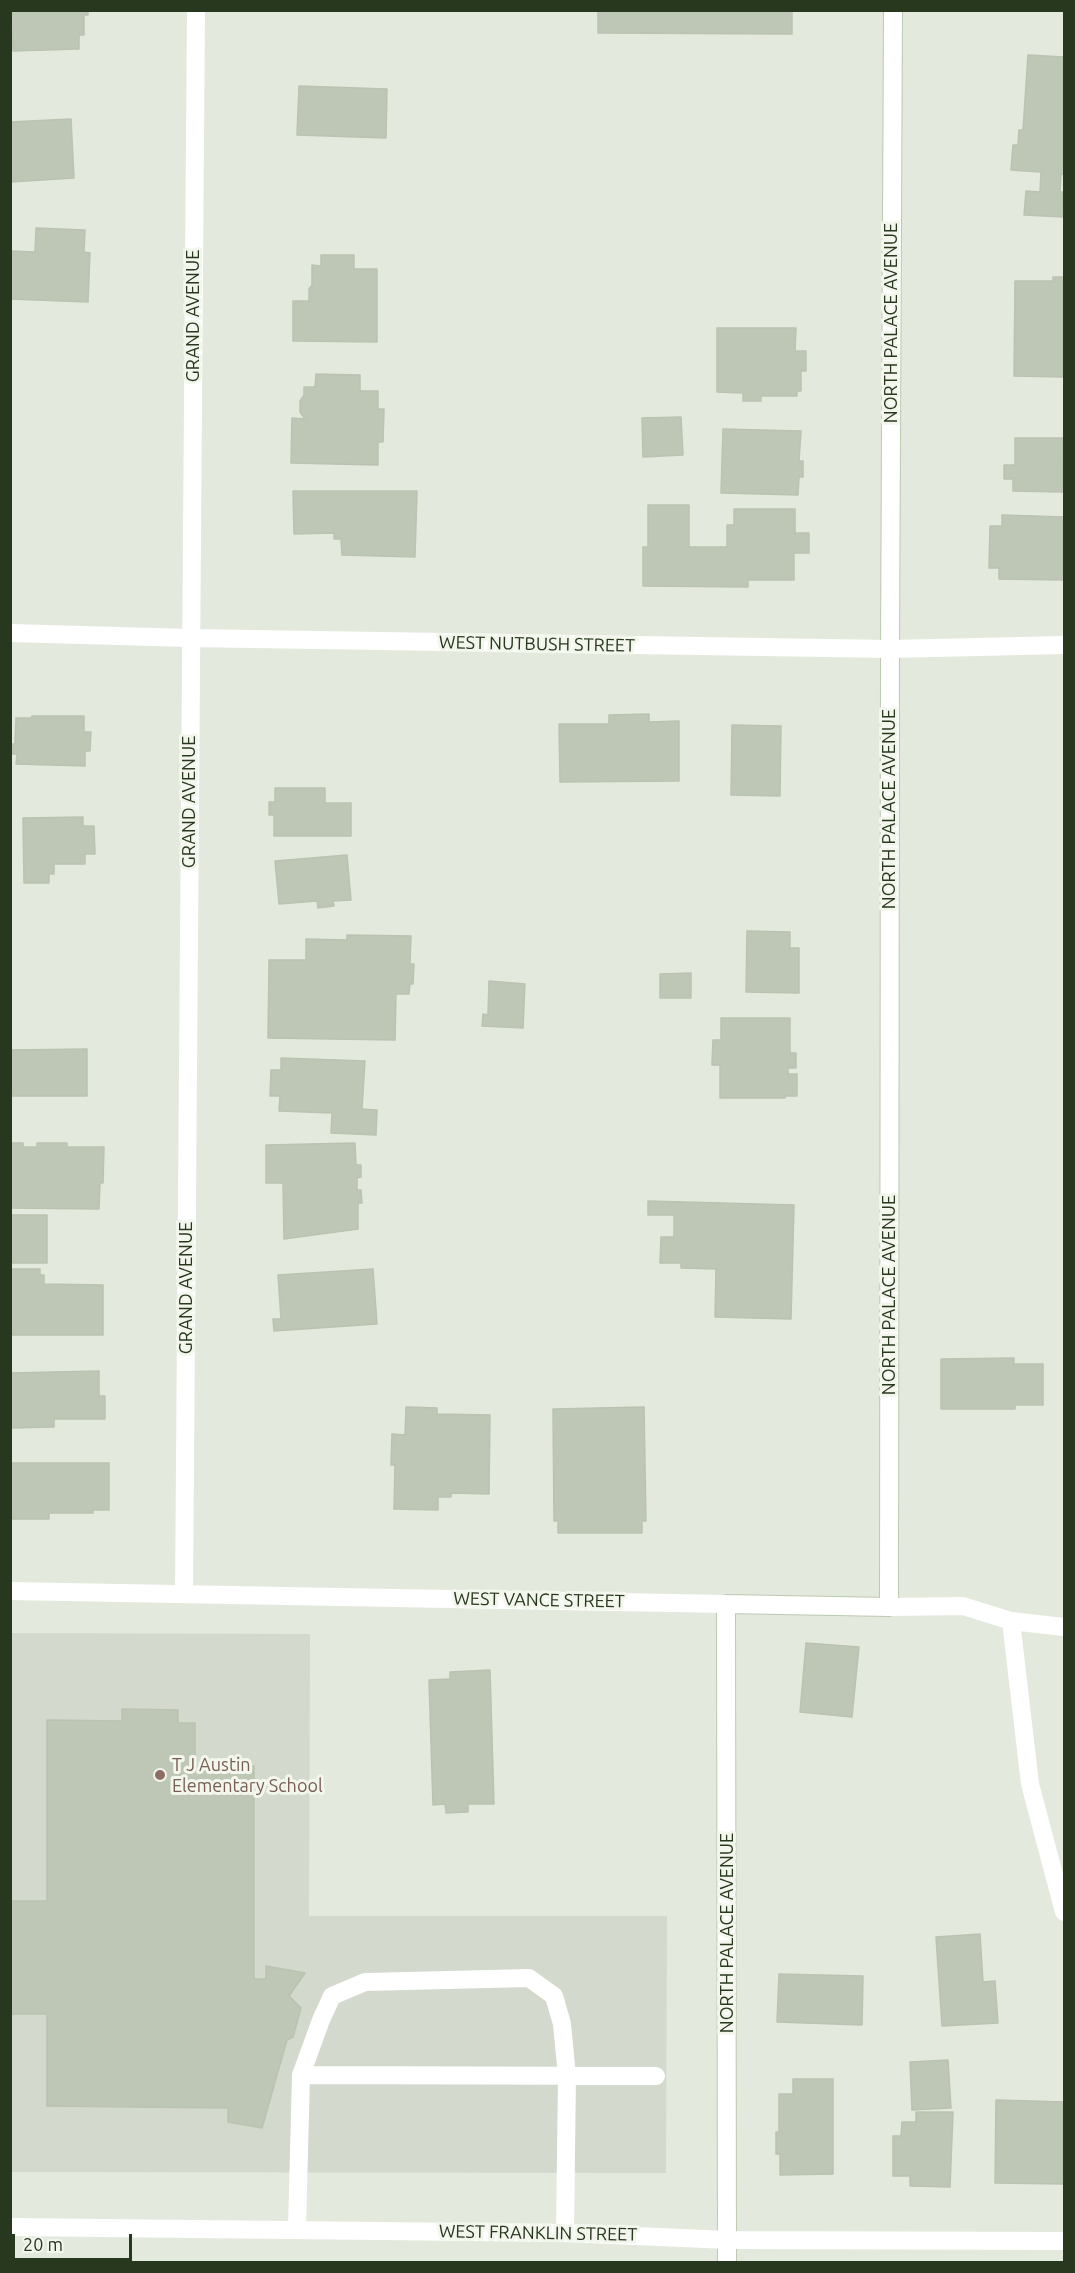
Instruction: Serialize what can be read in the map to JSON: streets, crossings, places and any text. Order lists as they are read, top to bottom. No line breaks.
{"streets":{"street":["GRAND AVENUE","NORTH PALACE AVENUE","WEST NUTBUSH STREET","WEST VANCE STREET","WEST FRANKLIN STREET"]},"crossings":[["GRAND AVENUE","WEST NUTBUSH STREET"],["GRAND AVENUE","WEST VANCE STREET"],["NORTH PALACE AVENUE","WEST NUTBUSH STREET"],["NORTH PALACE AVENUE","WEST VANCE STREET"],["NORTH PALACE AVENUE","WEST FRANKLIN STREET"]],"places":["T J Austin Elementary School"],"scale_bar":"20 m"}
